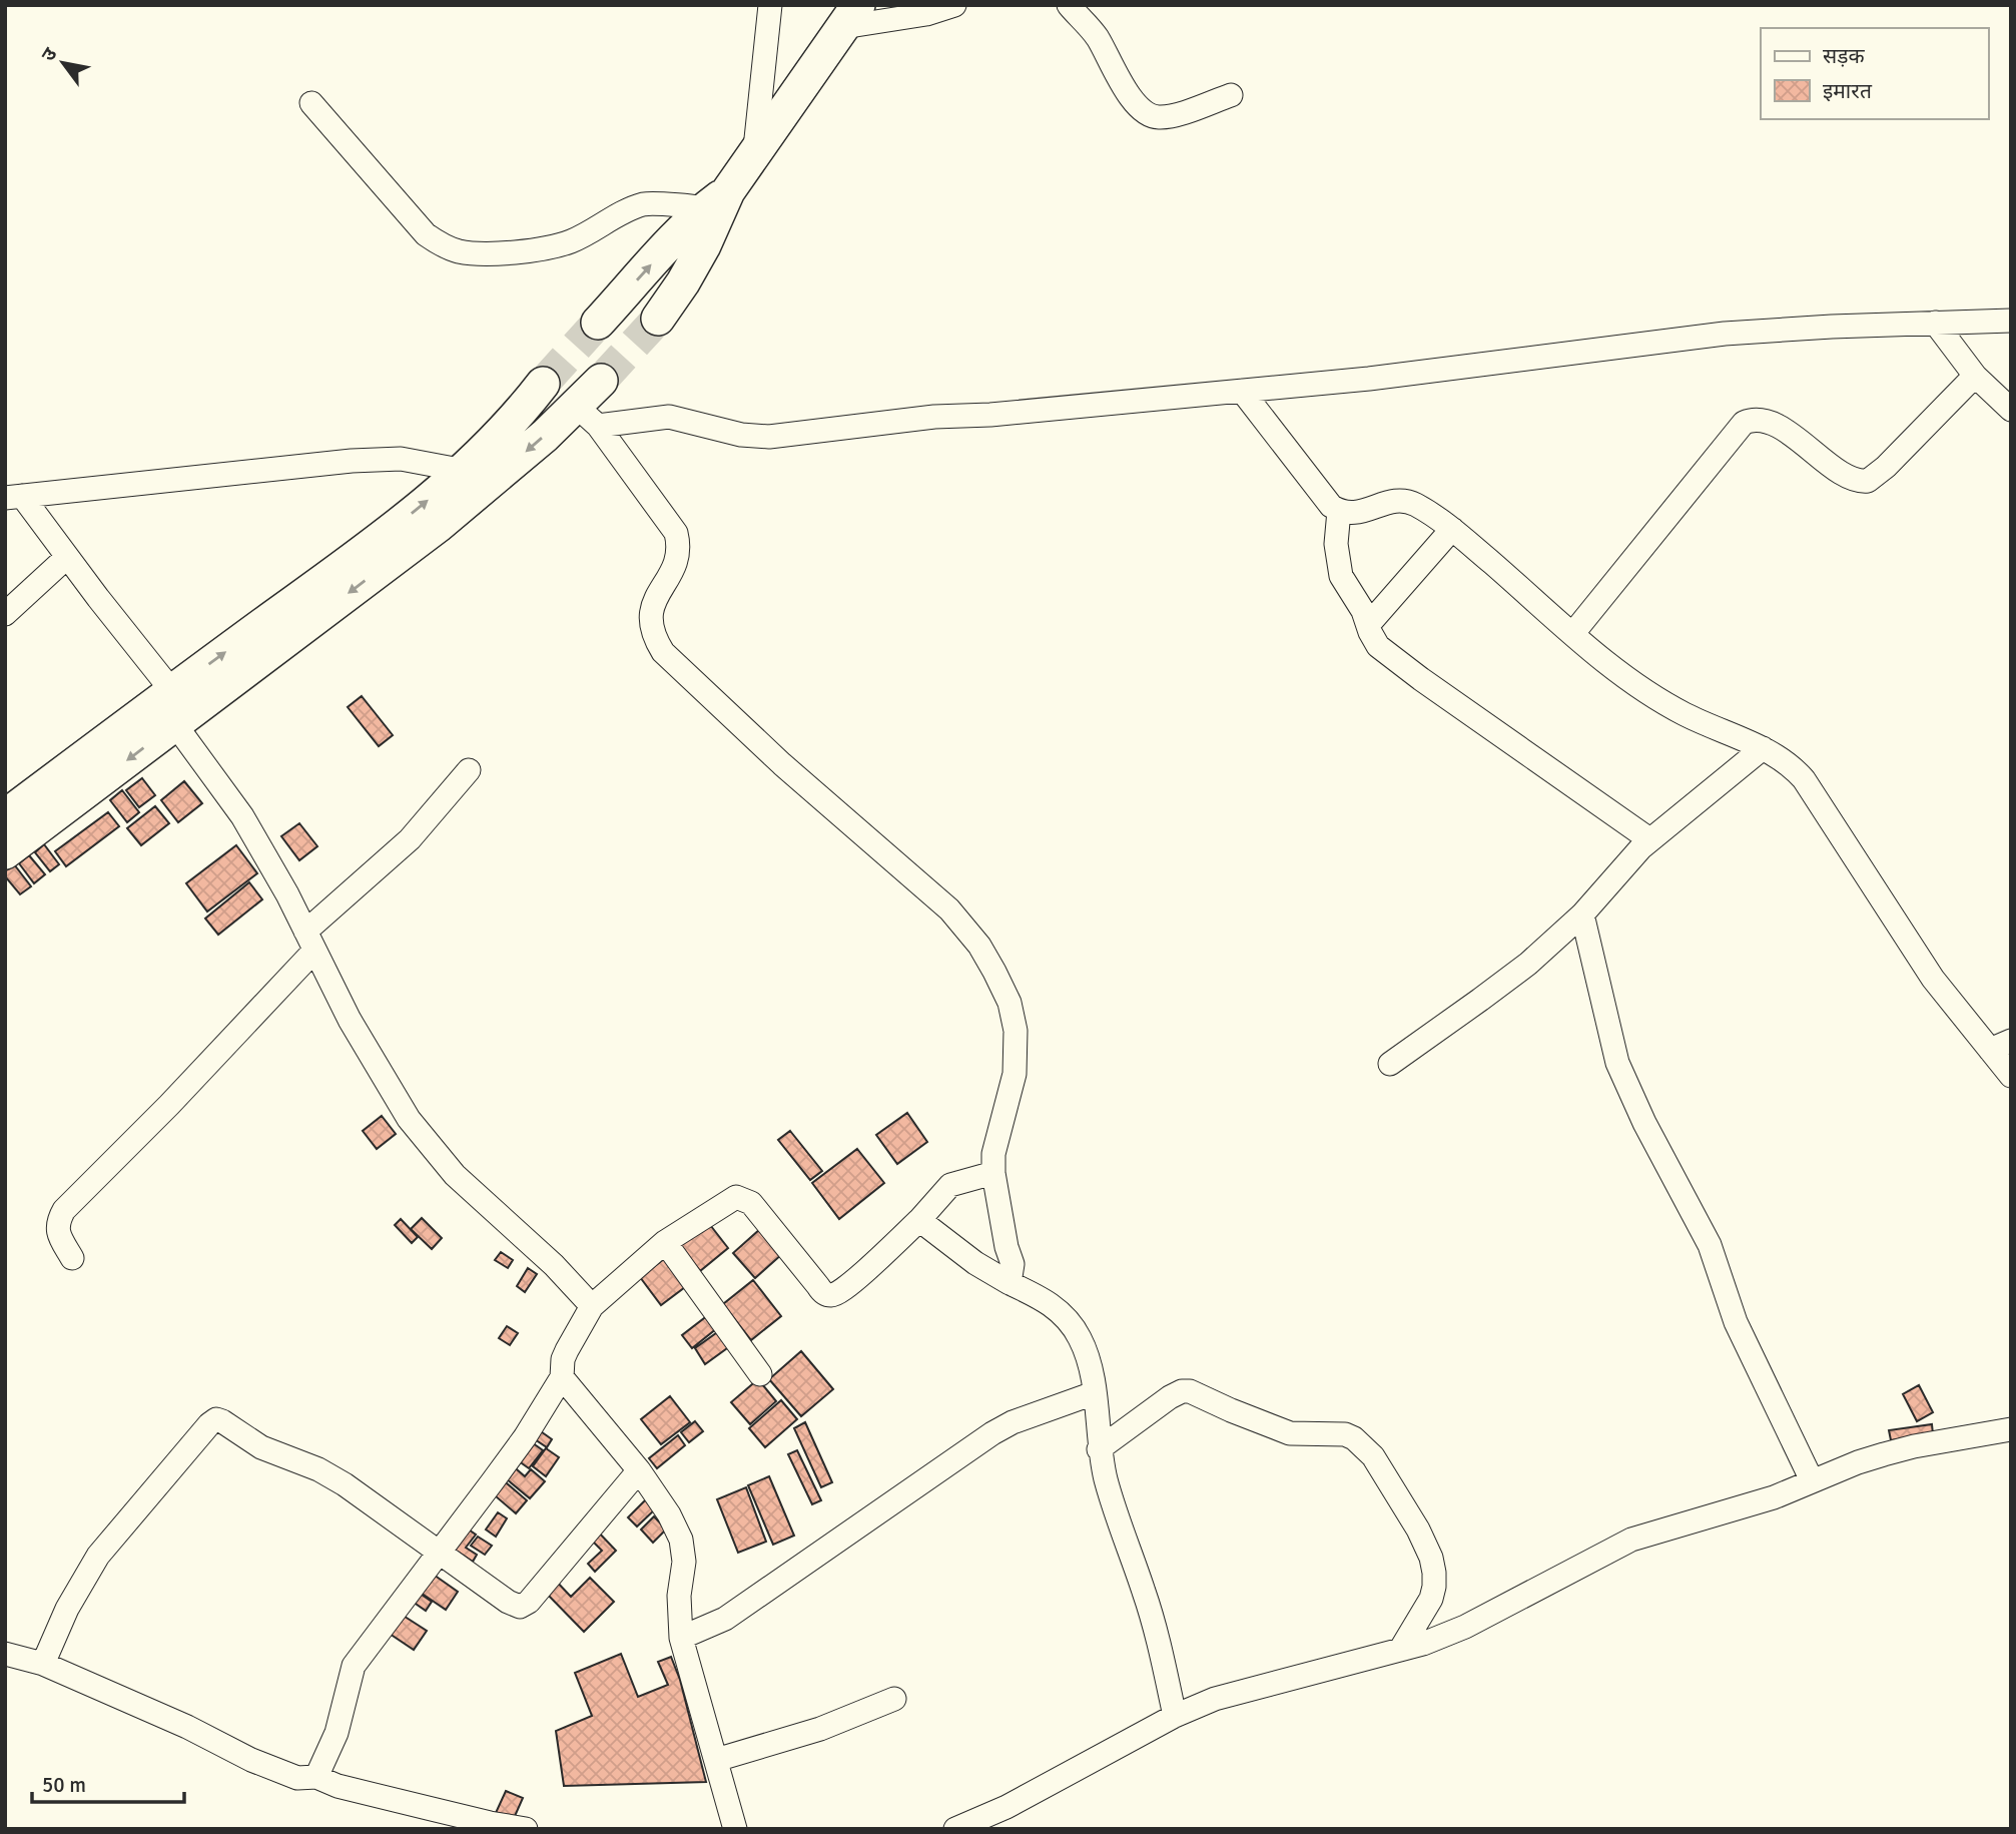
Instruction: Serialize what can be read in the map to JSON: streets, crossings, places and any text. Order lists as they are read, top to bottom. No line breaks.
{"legend":["सड़क","इमारत"],"scale_bar":"50 m","north":"top left"}
